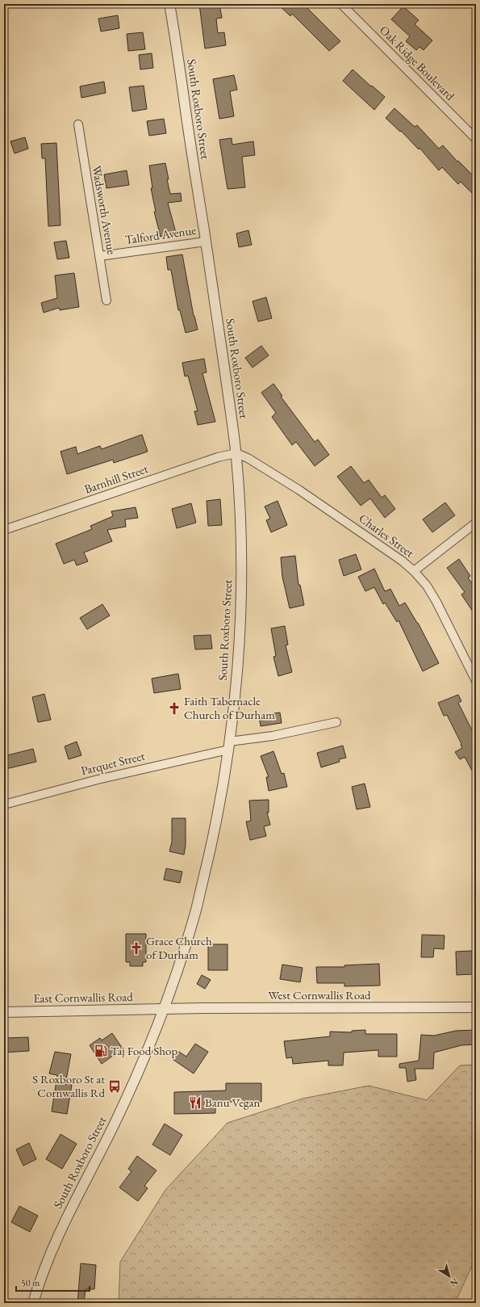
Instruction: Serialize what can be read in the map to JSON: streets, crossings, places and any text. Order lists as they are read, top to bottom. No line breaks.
{"streets":{"street":["Oak Ridge Boulevard","South Roxboro Street","Wadsworth Avenue","Talford Avenue","Barnhill Street","Charles Street","Parquet Street","West Cornwallis Road","East Cornwallis Road"]},"crossings":[["South Roxboro Street","Talford Avenue"],["South Roxboro Street","Barnhill Street"],["South Roxboro Street","Charles Street"],["South Roxboro Street","Parquet Street"],["South Roxboro Street","West Cornwallis Road"],["South Roxboro Street","East Cornwallis Road"],["Wadsworth Avenue","Talford Avenue"],["Barnhill Street","Charles Street"],["West Cornwallis Road","East Cornwallis Road"]],"places":{"church":["Faith Tabernacle Church of Durham","Grace Church of Durham"],"fuel station":["Taj Food Shop"],"bus stop":["S Roxboro St at Cornwallis Rd"],"restaurant":["Banu Vegan"]},"scale_bar":"50 m","north":"bottom right"}
